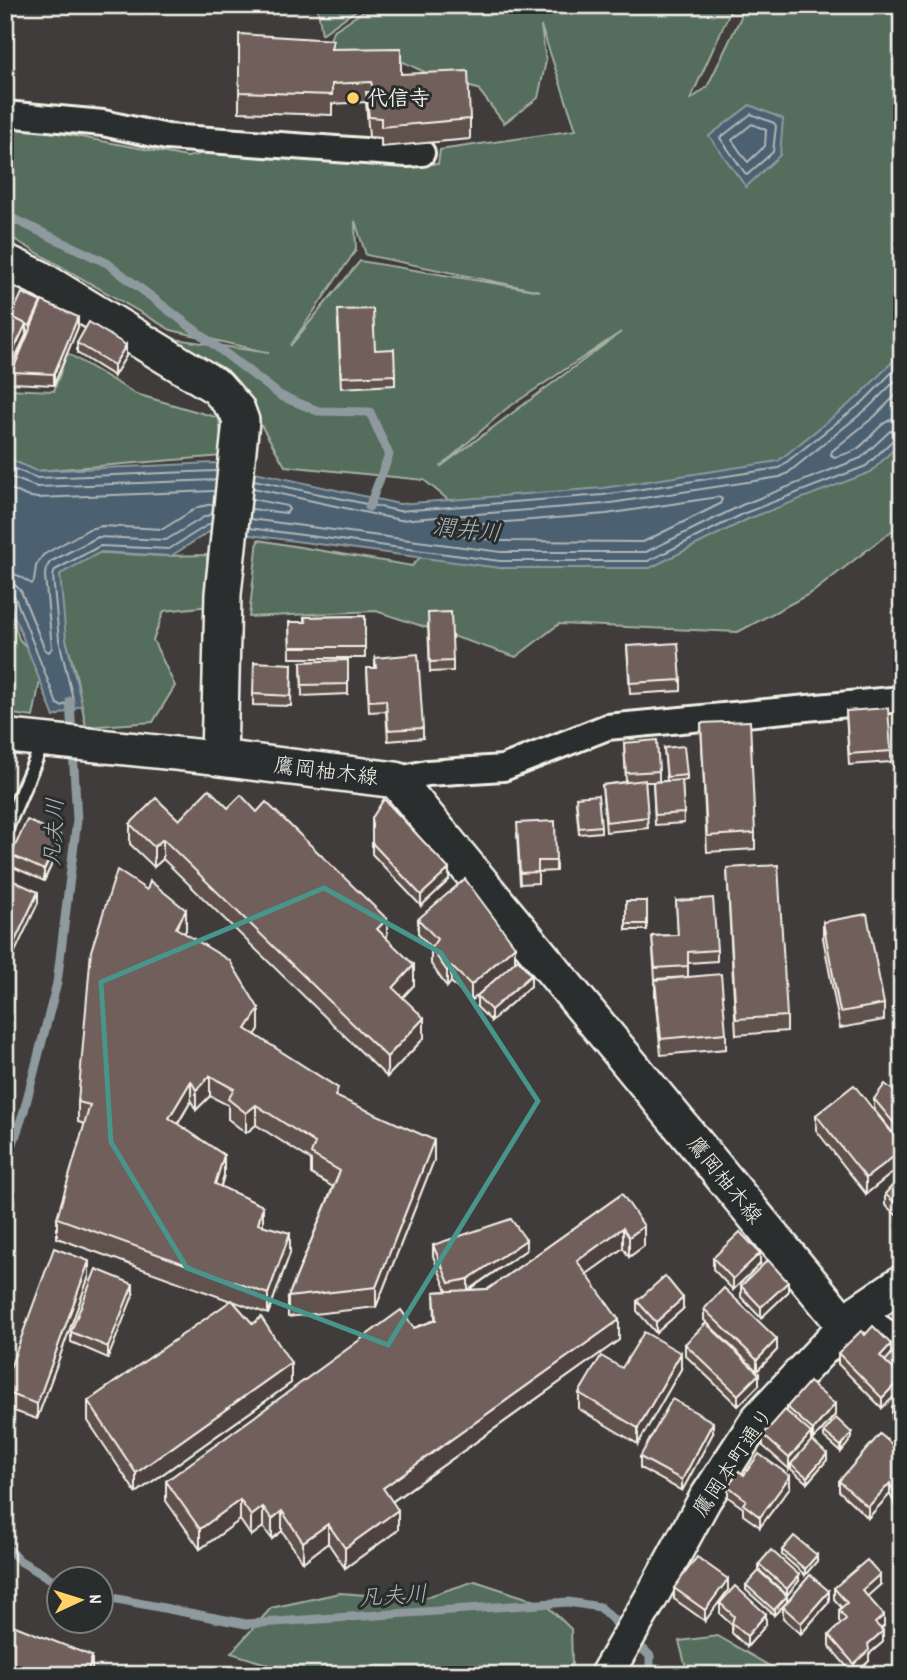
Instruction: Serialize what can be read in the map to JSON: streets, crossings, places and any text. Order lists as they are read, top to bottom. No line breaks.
{"streets":{"main road":["鷹岡柚木線","鷹岡本町通り"]},"crossings":[["鷹岡柚木線","鷹岡本町通り"]],"water":["潤井川","凡夫川"],"places":["代信寺"],"north":"right"}
